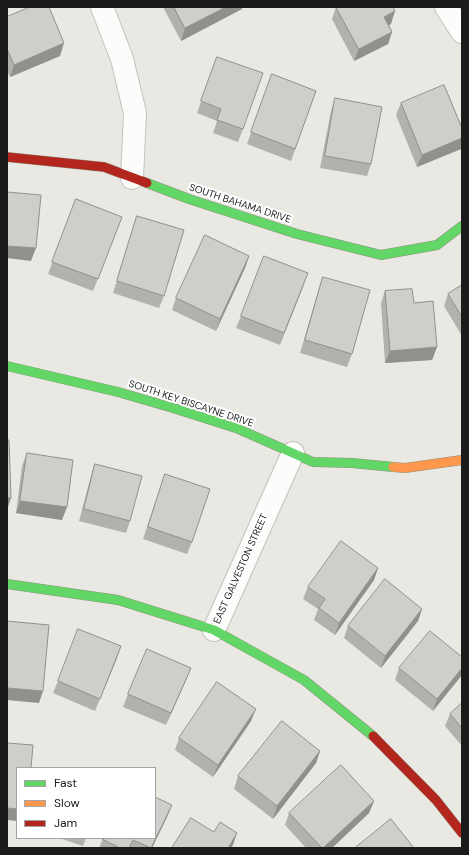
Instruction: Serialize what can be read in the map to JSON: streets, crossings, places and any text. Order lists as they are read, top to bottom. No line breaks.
{"streets":{"street":["SOUTH BAHAMA DRIVE","SOUTH KEY BISCAYNE DRIVE","EAST GALVESTON STREET"]},"crossings":[["SOUTH KEY BISCAYNE DRIVE","EAST GALVESTON STREET"]],"legend":["Fast","Slow","Jam"]}
